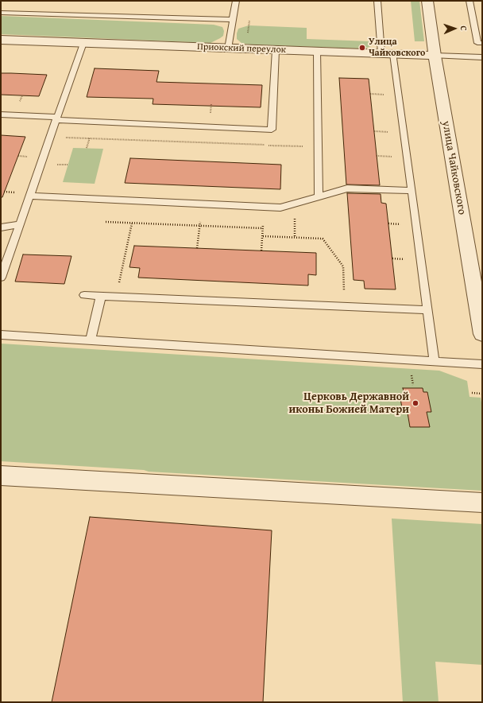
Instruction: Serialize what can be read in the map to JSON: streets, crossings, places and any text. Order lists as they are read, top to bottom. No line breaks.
{"streets":{"street":["Приокский переулок","улица Чайковского"]},"crossings":[["Приокский переулок","улица Чайковского"]],"places":["Улица Чайковского","Церковь Державной иконы Божией Матери"],"north":"right"}
